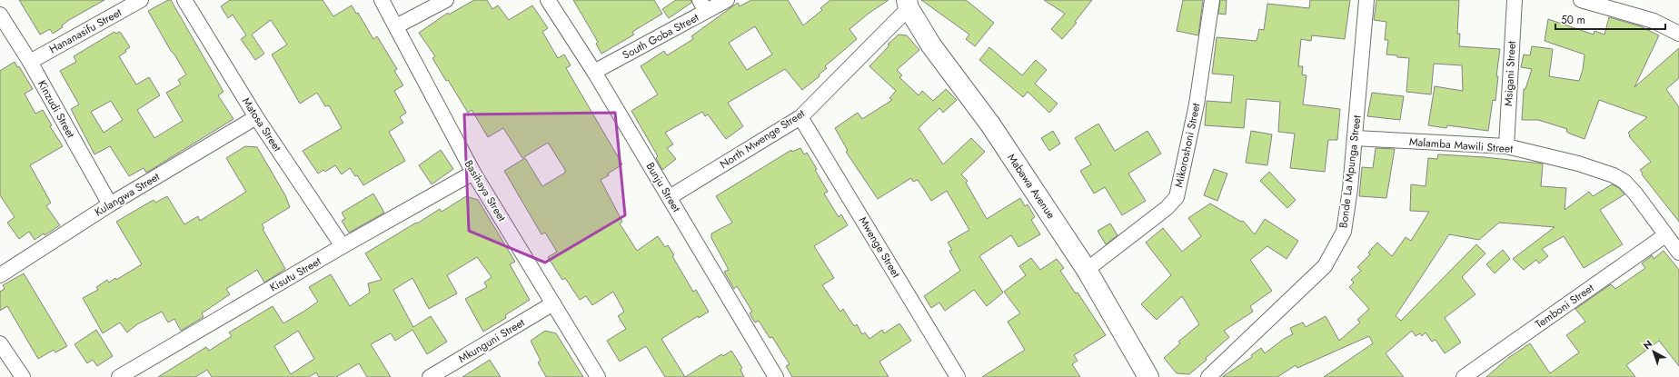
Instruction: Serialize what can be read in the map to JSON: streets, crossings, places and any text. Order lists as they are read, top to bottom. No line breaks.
{"streets":{"street":["Hananasifu Street","South Goba Street","Msigani Street","Kinzudi Street","Matosa Street","North Mwenge Street","Mikoroshoni Street","Malamba Mawili Street","Bonde La Mpunga Street","Mabawa Avenue","Bunju Street","Basihaya Street","Kulangwa Street","Mwenge Street","Kisutu Street","Temboni Street","Mkunguni Street"]},"crossings":[["Hananasifu Street","Kinzudi Street"],["South Goba Street","Bunju Street"],["Msigani Street","Malamba Mawili Street"],["Kinzudi Street","Kulangwa Street"],["Matosa Street","Kulangwa Street"],["Matosa Street","Kisutu Street"],["North Mwenge Street","Mabawa Avenue"],["North Mwenge Street","Bunju Street"],["North Mwenge Street","Mwenge Street"],["Mikoroshoni Street","Mabawa Avenue"],["Malamba Mawili Street","Bonde La Mpunga Street"],["Malamba Mawili Street","Temboni Street"],["Basihaya Street","Kisutu Street"],["Basihaya Street","Mkunguni Street"]],"scale_bar":"50 m","north":"top left"}
